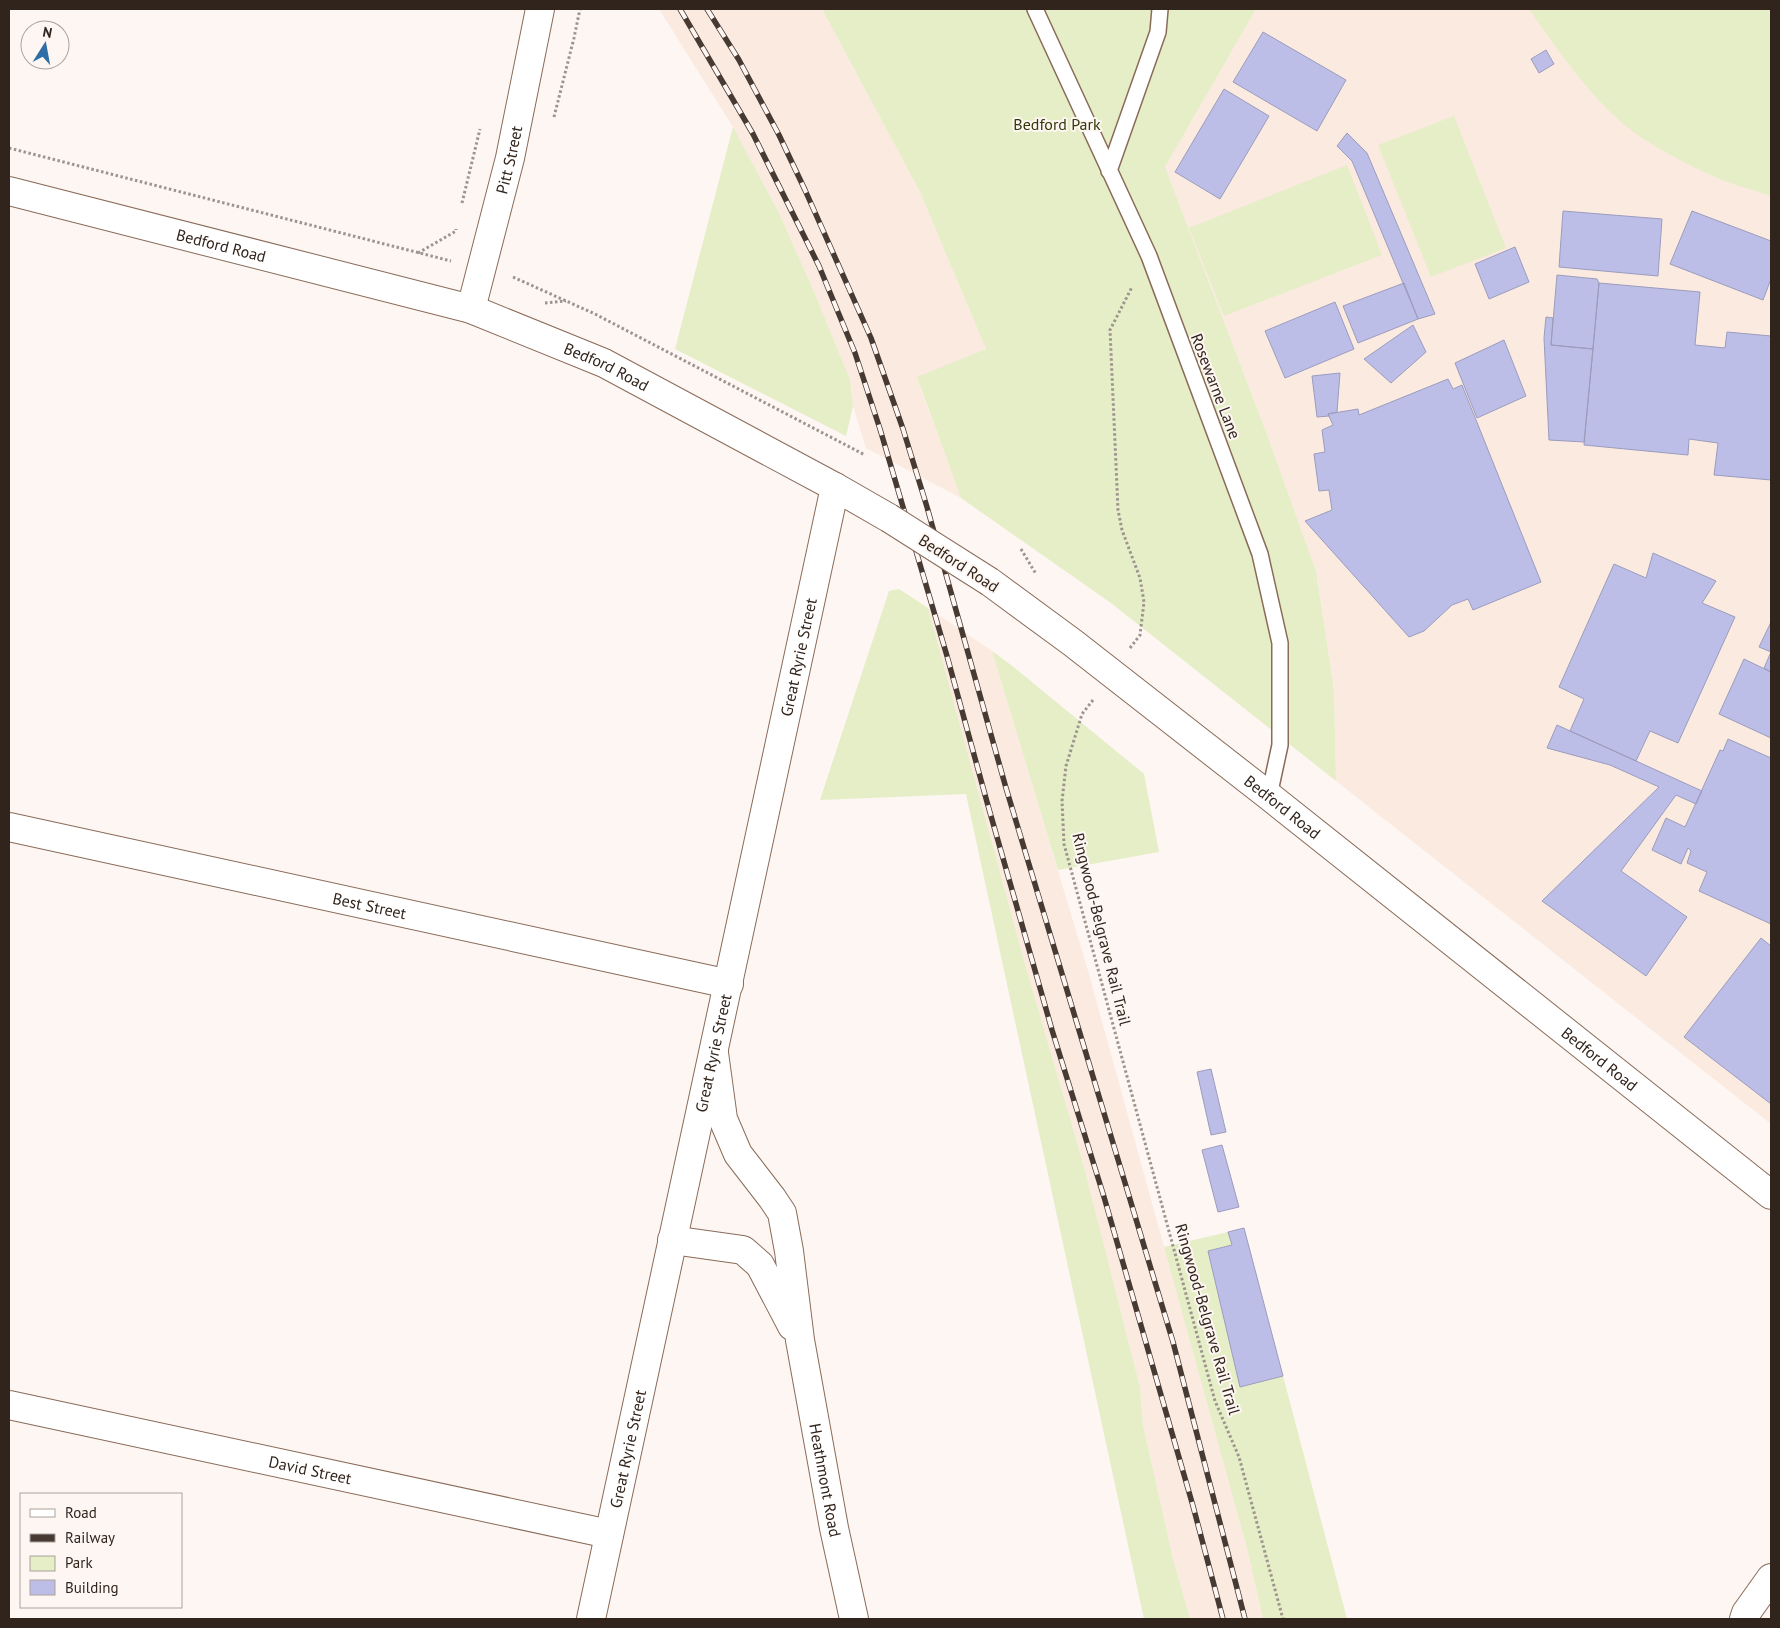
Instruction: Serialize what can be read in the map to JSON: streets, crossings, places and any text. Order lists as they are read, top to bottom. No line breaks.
{"streets":{"main road":["Pitt Street","Bedford Road","Great Ryrie Street","Best Street","David Street","Heathmont Road"],"lane":["Rosewarne Lane"],"path":["Ringwood-Belgrave Rail Trail"]},"crossings":[["Pitt Street","Bedford Road"],["Bedford Road","Rosewarne Lane"],["Bedford Road","Great Ryrie Street"],["Bedford Road","Ringwood-Belgrave Rail Trail"],["Rosewarne Lane","Ringwood-Belgrave Rail Trail"],["Great Ryrie Street","Best Street"],["Great Ryrie Street","David Street"],["Great Ryrie Street","Heathmont Road"]],"parks":["Bedford Park"],"legend":["Road","Railway","Park","Building"],"north":"top"}
